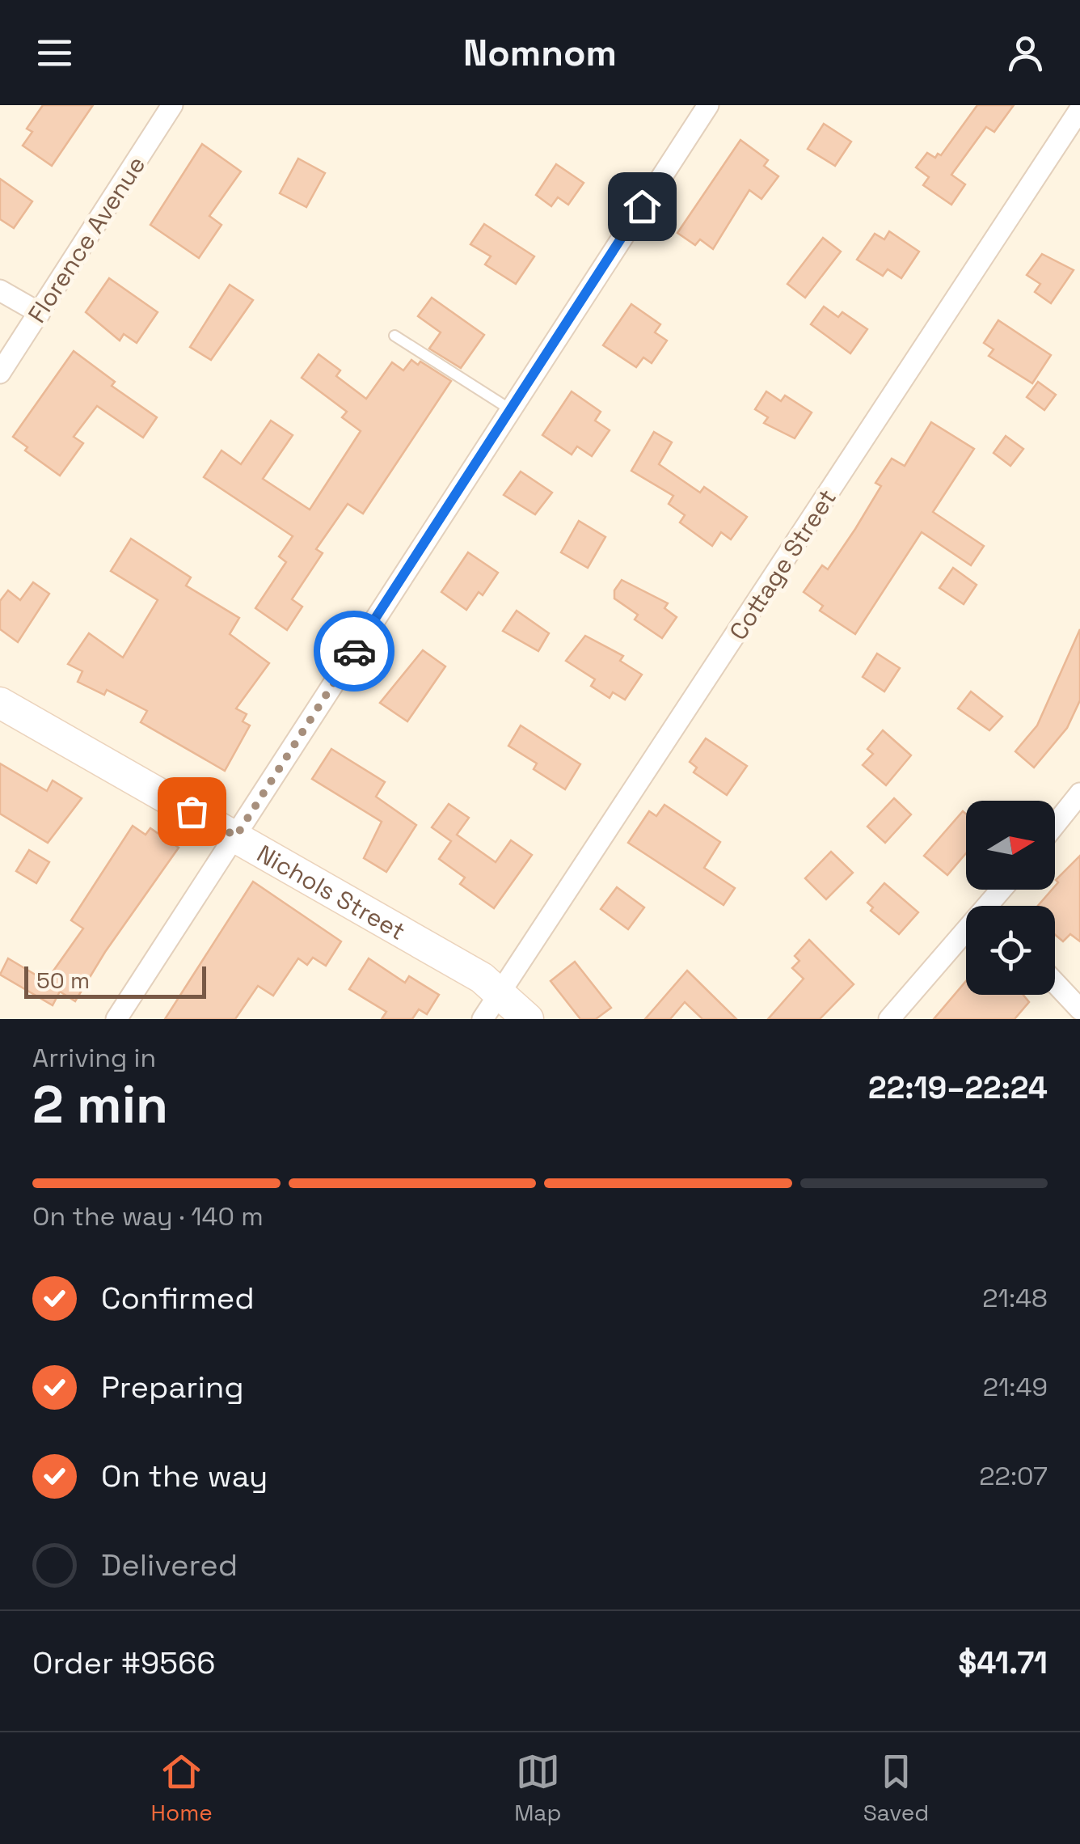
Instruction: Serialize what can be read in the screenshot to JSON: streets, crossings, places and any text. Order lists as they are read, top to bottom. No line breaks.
{"streets":{"main road":["Nichols Street"],"street":["Florence Avenue","Cottage Street"]},"crossings":[["Cottage Street","Nichols Street"]],"scale_bar":"50 m","north":"right","page":{"header":"Nomnom","scale":"50 m","heading":["2 min","Arriving in","22:19–22:24"],"panel":["Order #9566","$41.71"],"bar":"On the way · 140 m","list":[["Confirmed","21:48"],["Preparing","21:49"],["On the way","22:07"],"Delivered"],"tabs":["Home","Map","Saved"]}}
